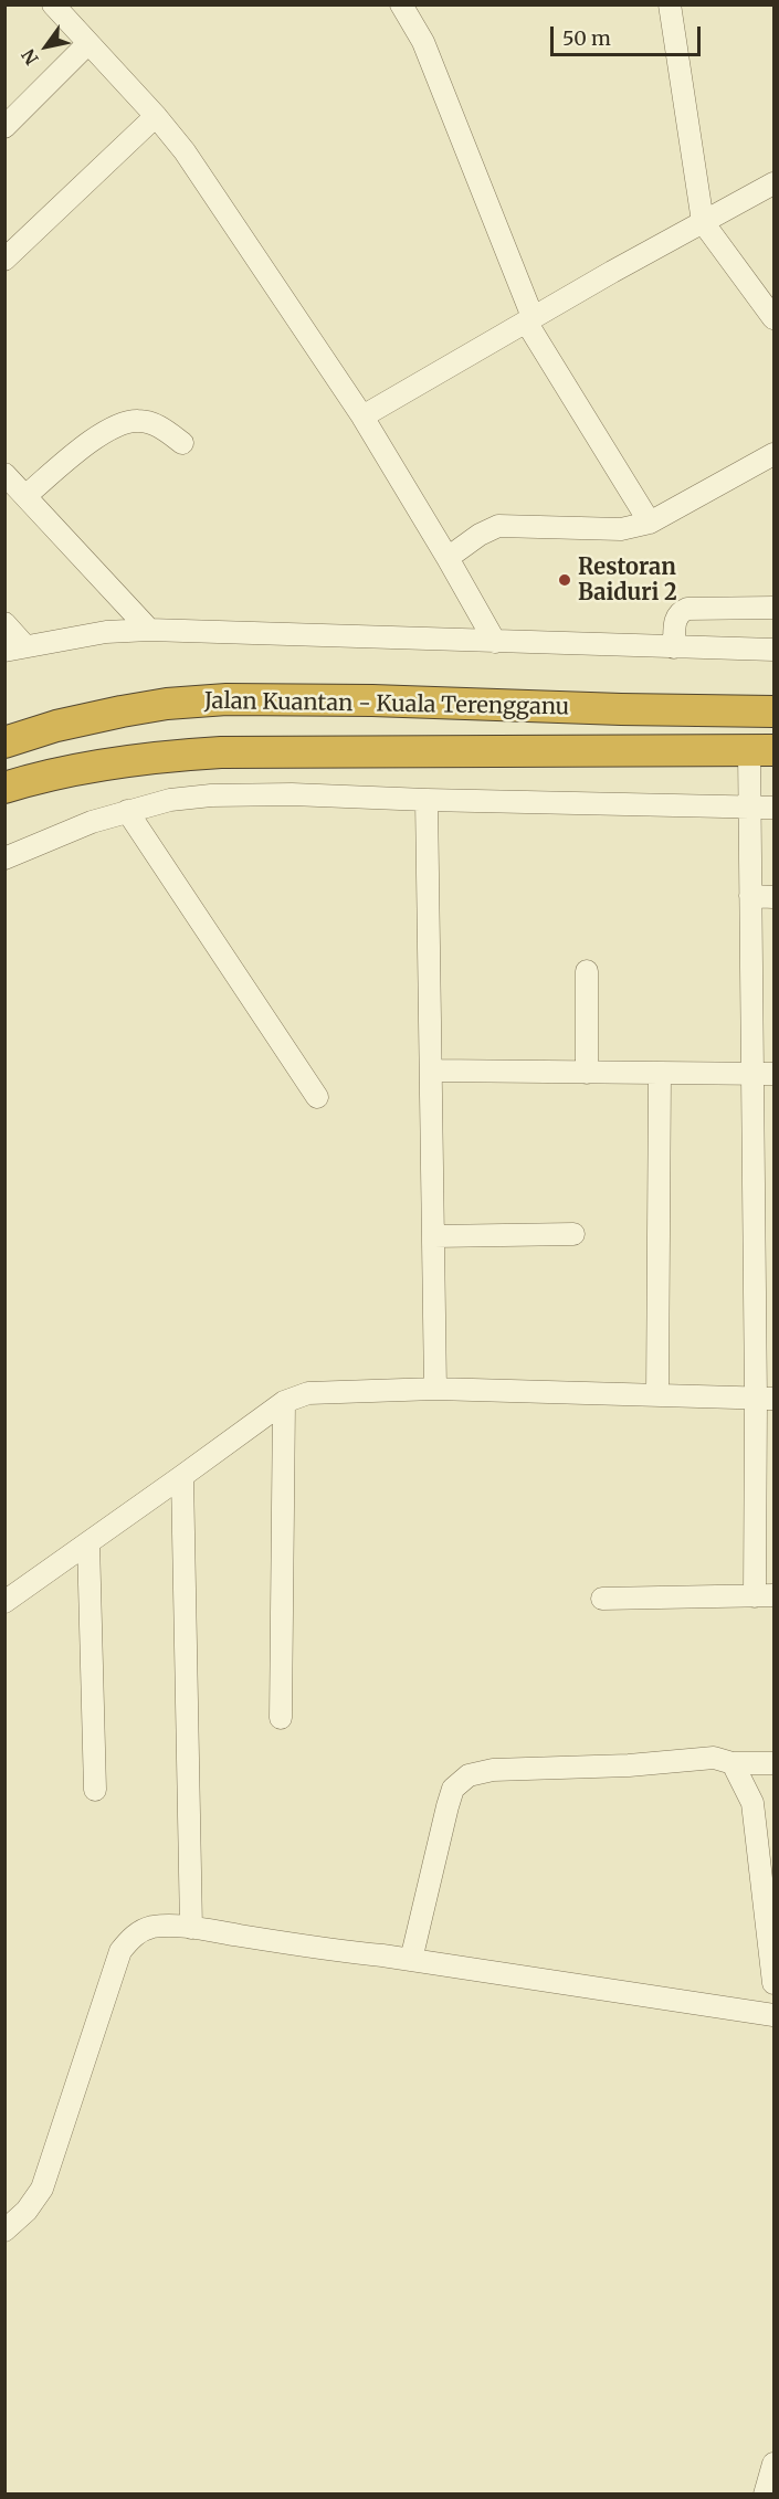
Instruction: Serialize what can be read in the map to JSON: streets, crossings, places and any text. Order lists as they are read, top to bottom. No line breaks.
{"streets":{"highway":["Jalan Kuantan - Kuala Terengganu"]},"places":["Restoran Baiduri 2"],"scale_bar":"50 m","north":"bottom left"}
